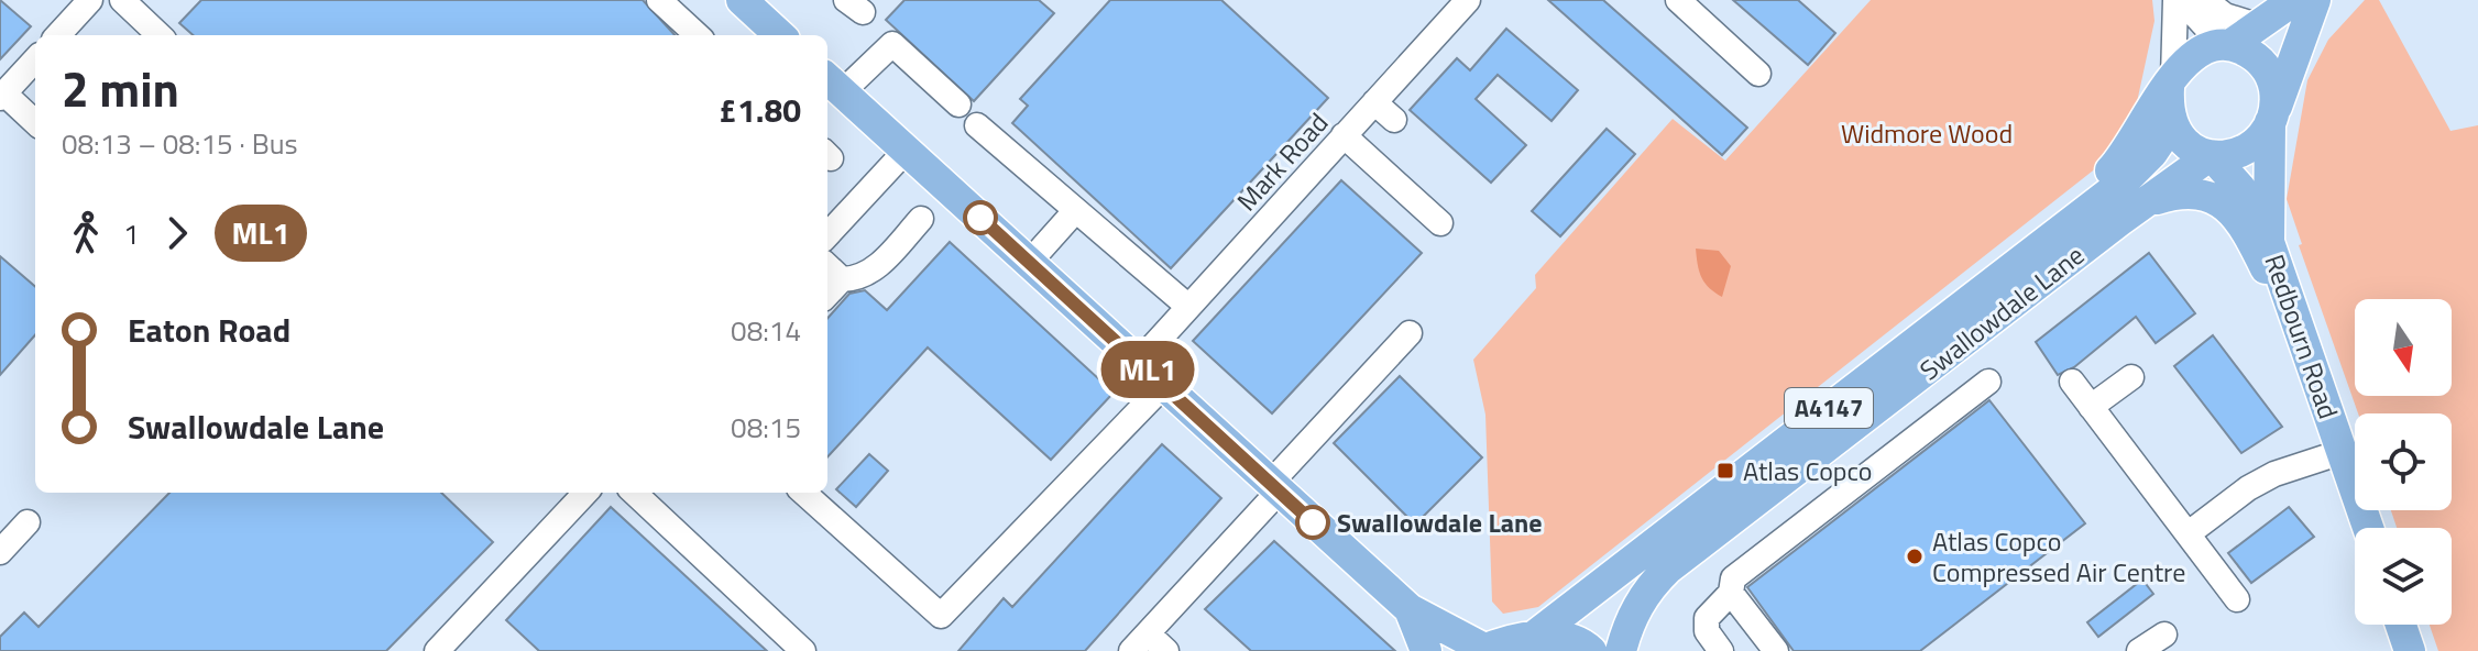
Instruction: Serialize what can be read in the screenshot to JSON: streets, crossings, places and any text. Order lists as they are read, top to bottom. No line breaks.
{"streets":{"main road":["Swallowdale Lane","Redbourn Road","A4147"],"street":["Mark Road"]},"crossings":[["Swallowdale Lane","Redbourn Road"]],"parks":["Widmore Wood"],"places":{"transit":["Atlas Copco"],"other":["Swallowdale Lane","Atlas Copco Compressed Air Centre"]},"lines":["bus line ML1"],"north":"bottom","page":{"on_map":"ML1","heading":["2 min","08:13 – 08:15 · Bus","£1.80"],"legs":["1","ML1"],"list":[{"name":"Eaton Road","value":"08:14"},{"name":"Swallowdale Lane","value":"08:15"}]}}
